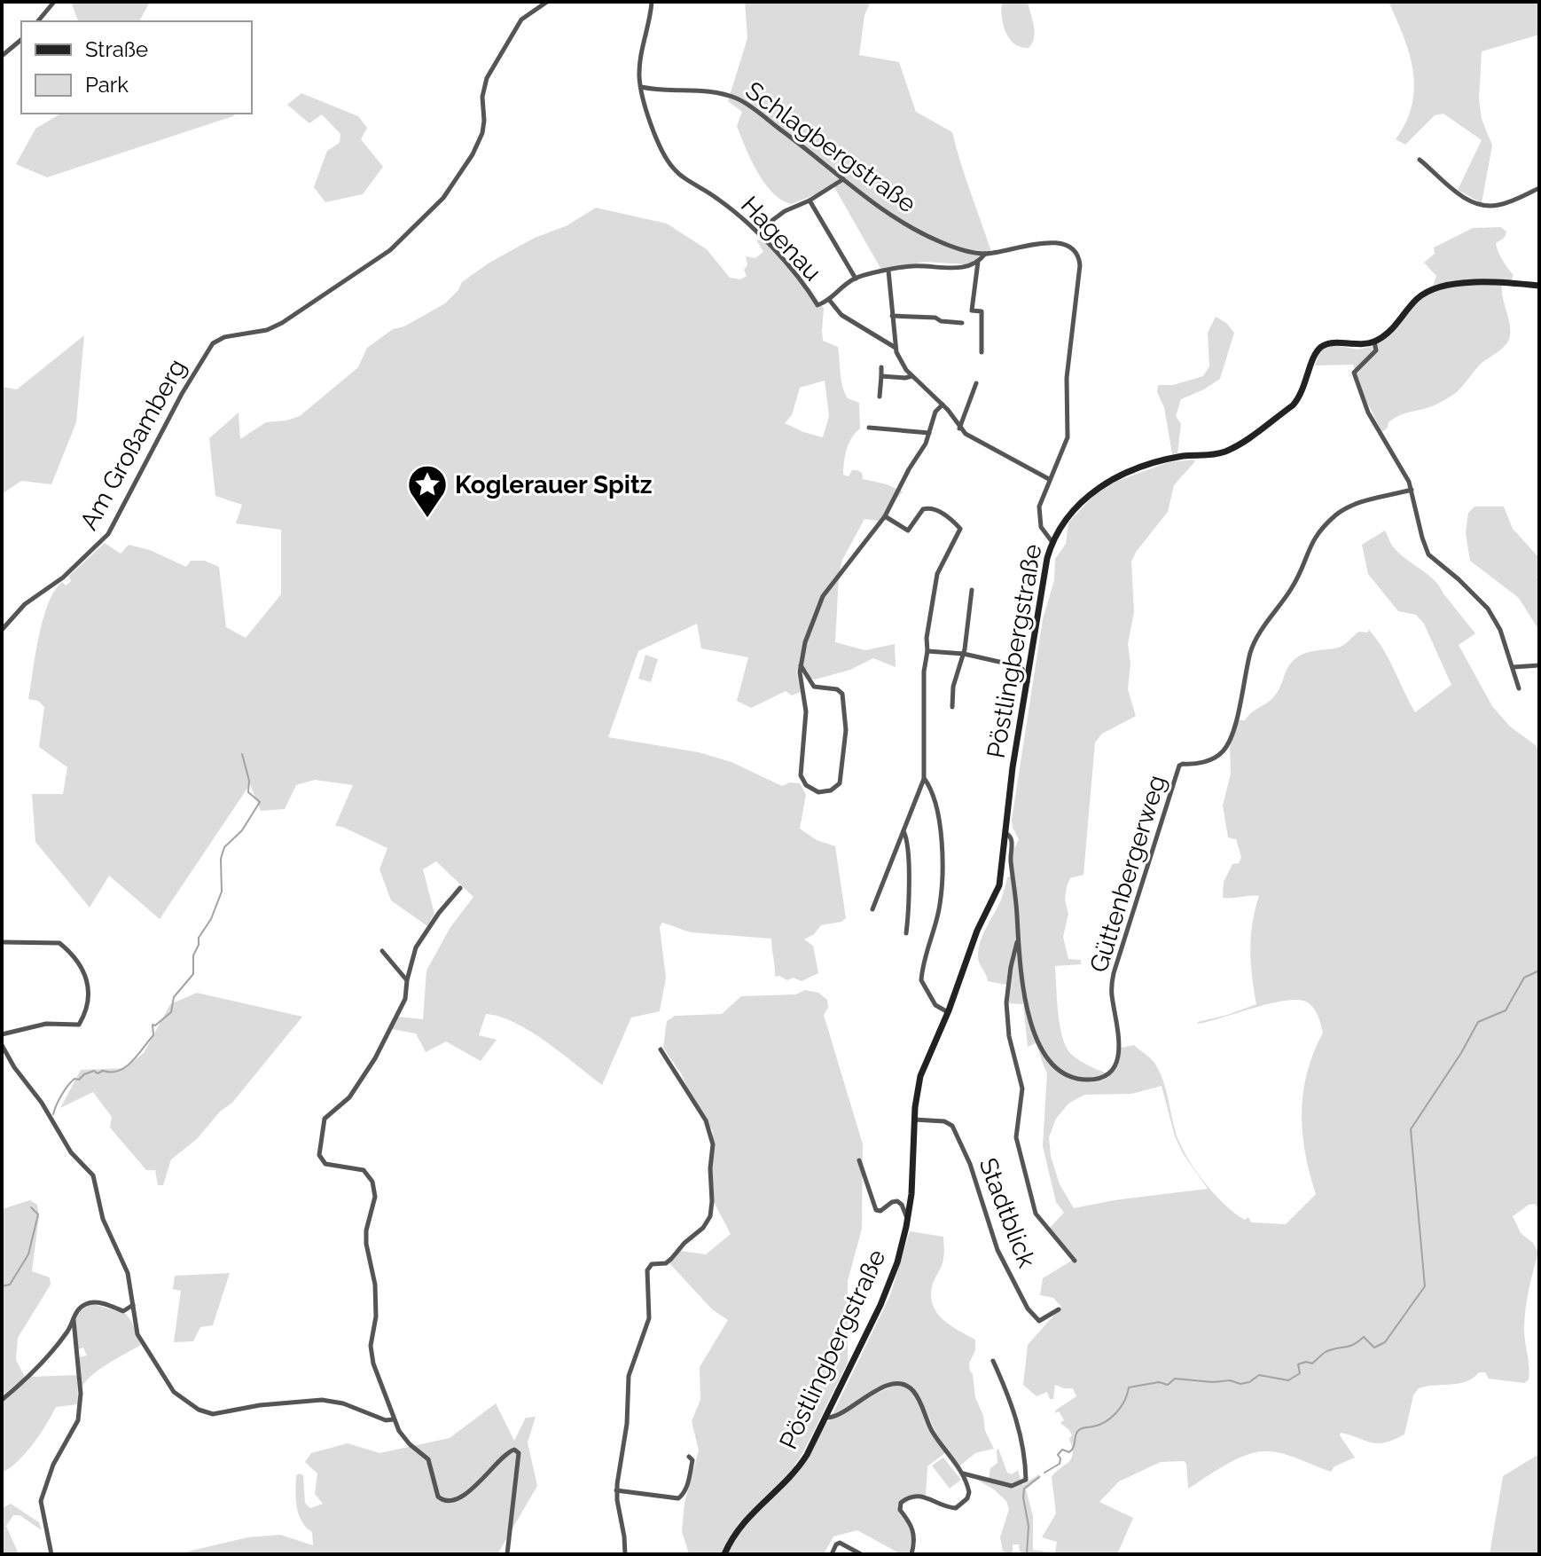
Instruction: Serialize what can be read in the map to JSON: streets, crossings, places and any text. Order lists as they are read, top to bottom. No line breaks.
{"streets":{"main road":["Pöstlingbergstraße"],"street":["Schlagbergstraße","Hagenau","Am Großamberg","Güttenbergerweg","Stadtblick"]},"crossings":[["Schlagbergstraße","Hagenau"],["Schlagbergstraße","Pöstlingbergstraße"],["Pöstlingbergstraße","Güttenbergerweg"],["Pöstlingbergstraße","Stadtblick"]],"places":{"place":["Koglerauer Spitz"]},"legend":["Straße","Park"]}
